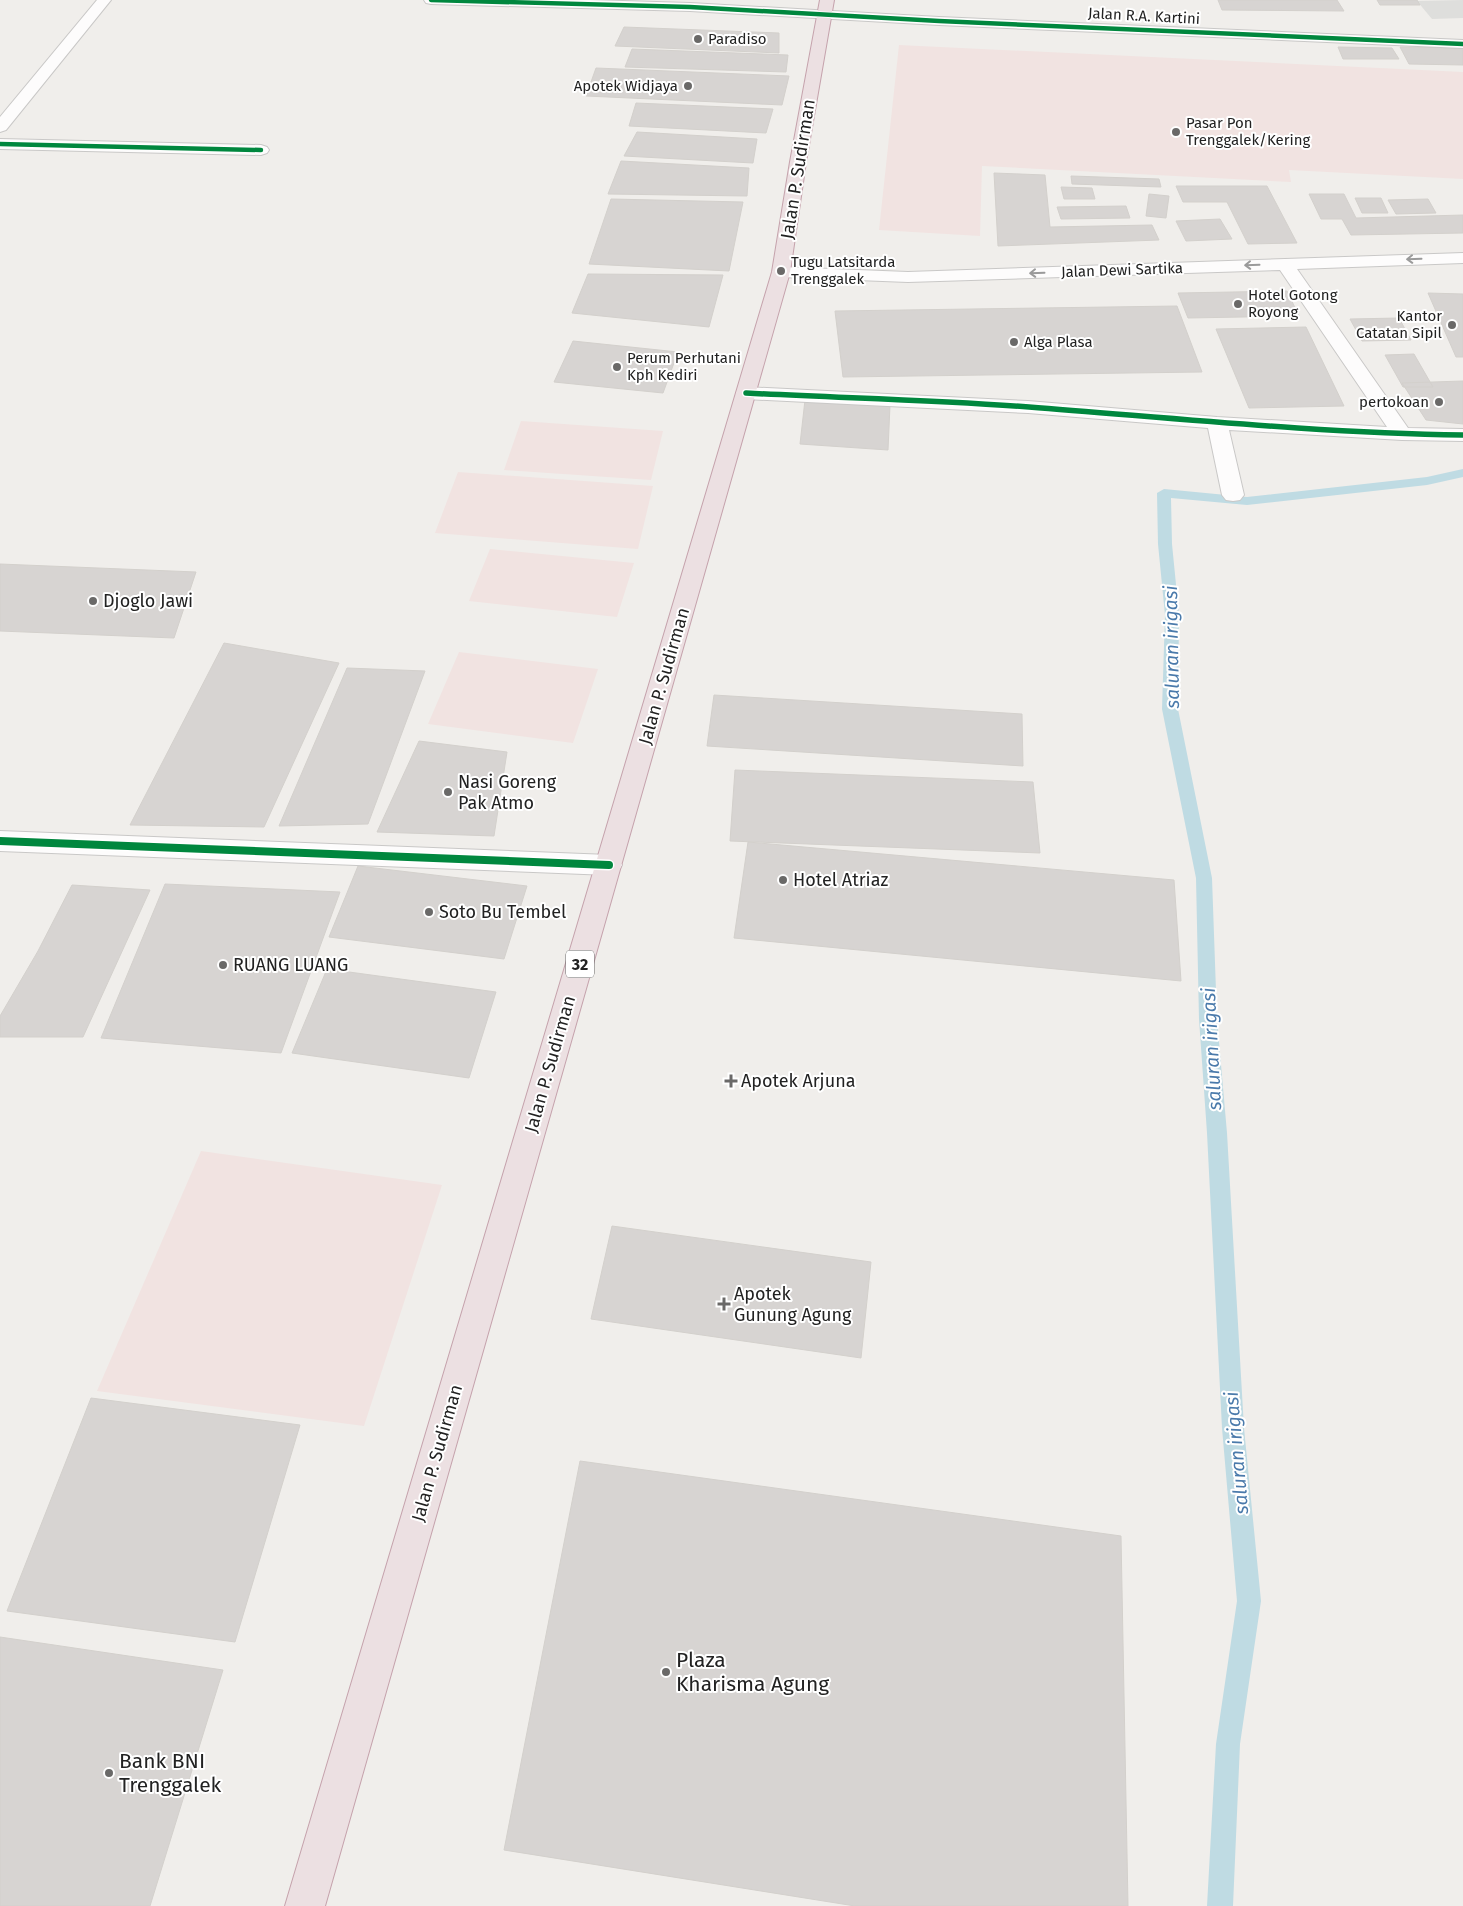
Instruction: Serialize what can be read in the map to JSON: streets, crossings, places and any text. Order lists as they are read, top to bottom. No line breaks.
{"streets":{"highway":["Jalan P. Sudirman","32"],"street":["Jalan R.A. Kartini","Jalan Dewi Sartika"]},"crossings":[["Jalan R.A. Kartini","Jalan P. Sudirman"],["Jalan P. Sudirman","Jalan Dewi Sartika"]],"water":["saluran irigasi"],"places":{"other":["Paradiso","Apotek Widjaya","Pasar Pon Trenggalek/Kering","Tugu Latsitarda Trenggalek","Hotel Gotong Royong","Kantor Catatan Sipil","Alga Plasa","Perum Perhutani Kph Kediri","pertokoan","Djoglo Jawi","Nasi Goreng Pak Atmo","Hotel Atriaz","Soto Bu Tembel","RUANG LUANG","Plaza Kharisma Agung","Bank BNI Trenggalek"],"health":["Apotek Arjuna","Apotek Gunung Agung"]}}
